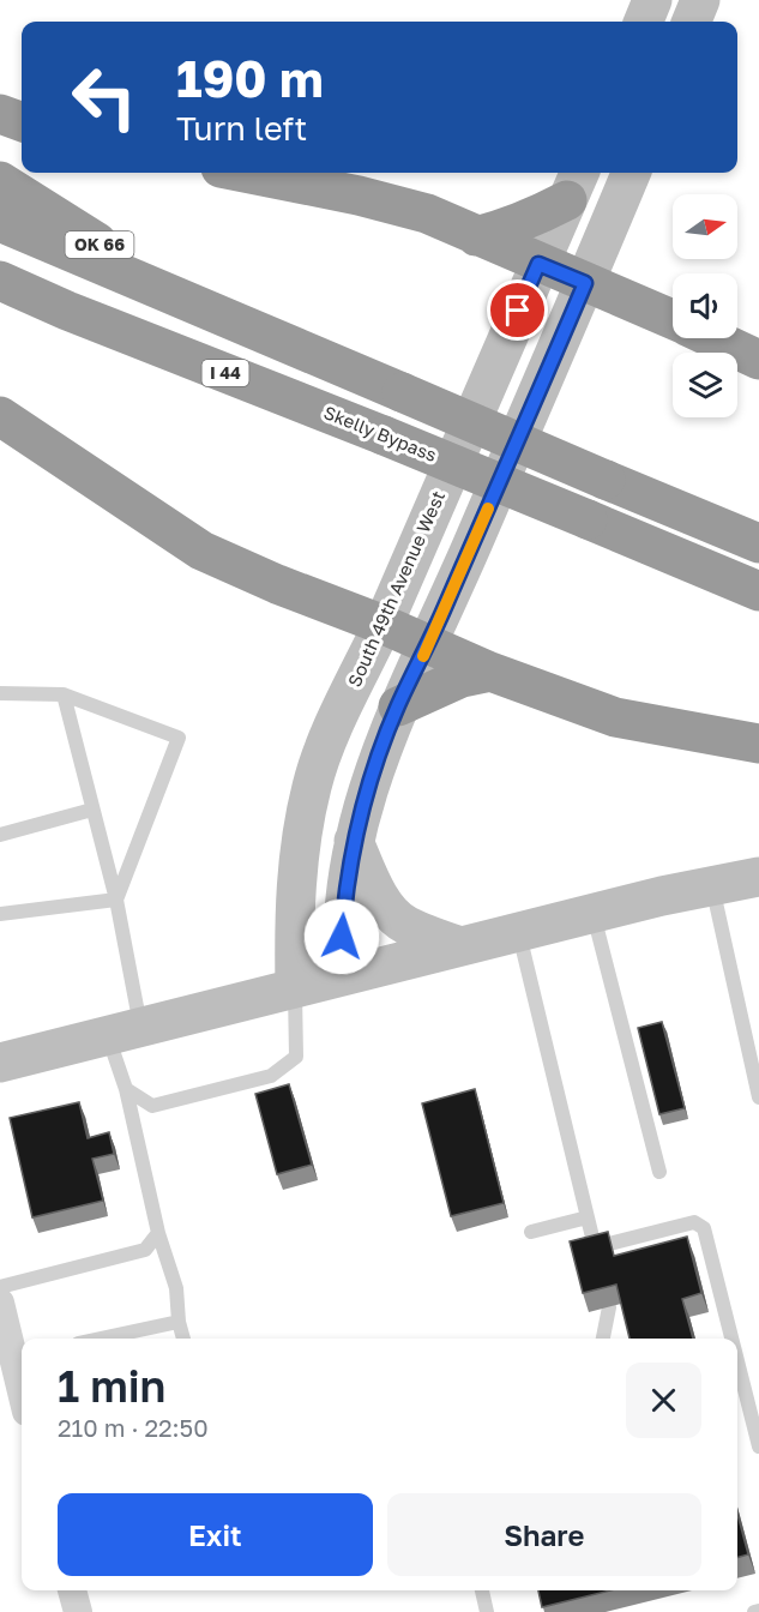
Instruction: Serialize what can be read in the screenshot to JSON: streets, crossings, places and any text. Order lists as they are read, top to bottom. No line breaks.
{"streets":{"highway":["OK 66","I 44","Skelly Bypass"],"street":["South 49th Avenue West"]},"north":"right","page":{"turn":["190 m","Turn left"],"heading":["1 min","210 m · 22:50"],"buttons":["Exit","Share"]}}
